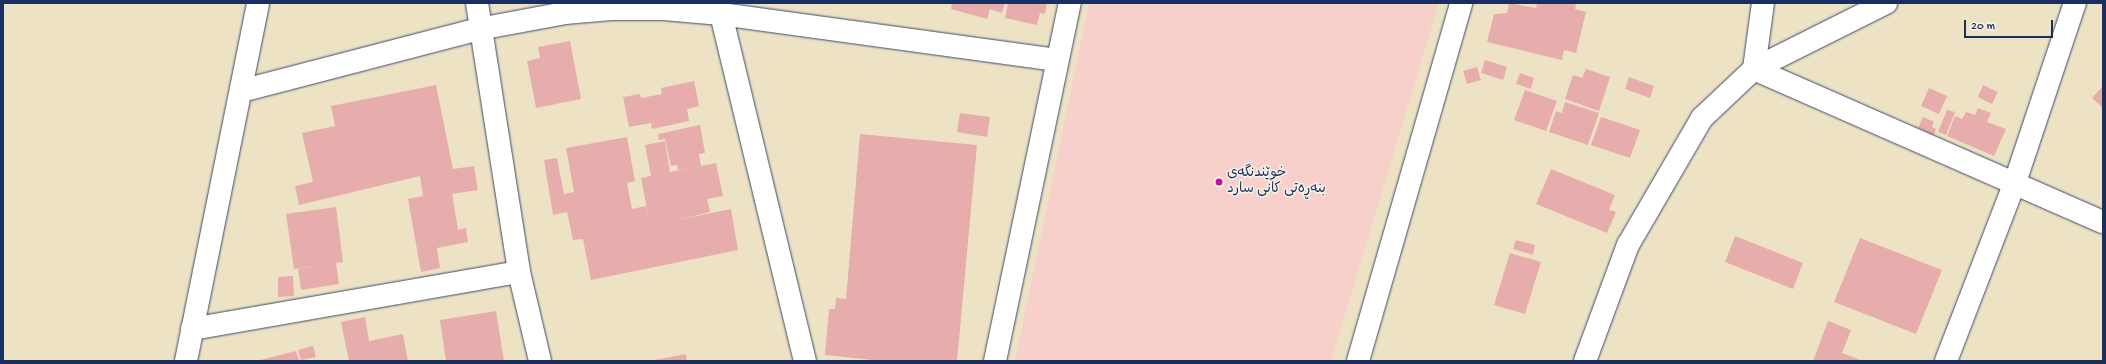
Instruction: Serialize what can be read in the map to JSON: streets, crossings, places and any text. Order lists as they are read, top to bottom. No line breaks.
{"places":["خوێندنگەی بنەڕەتی کانی سارد"],"scale_bar":"20 m"}
